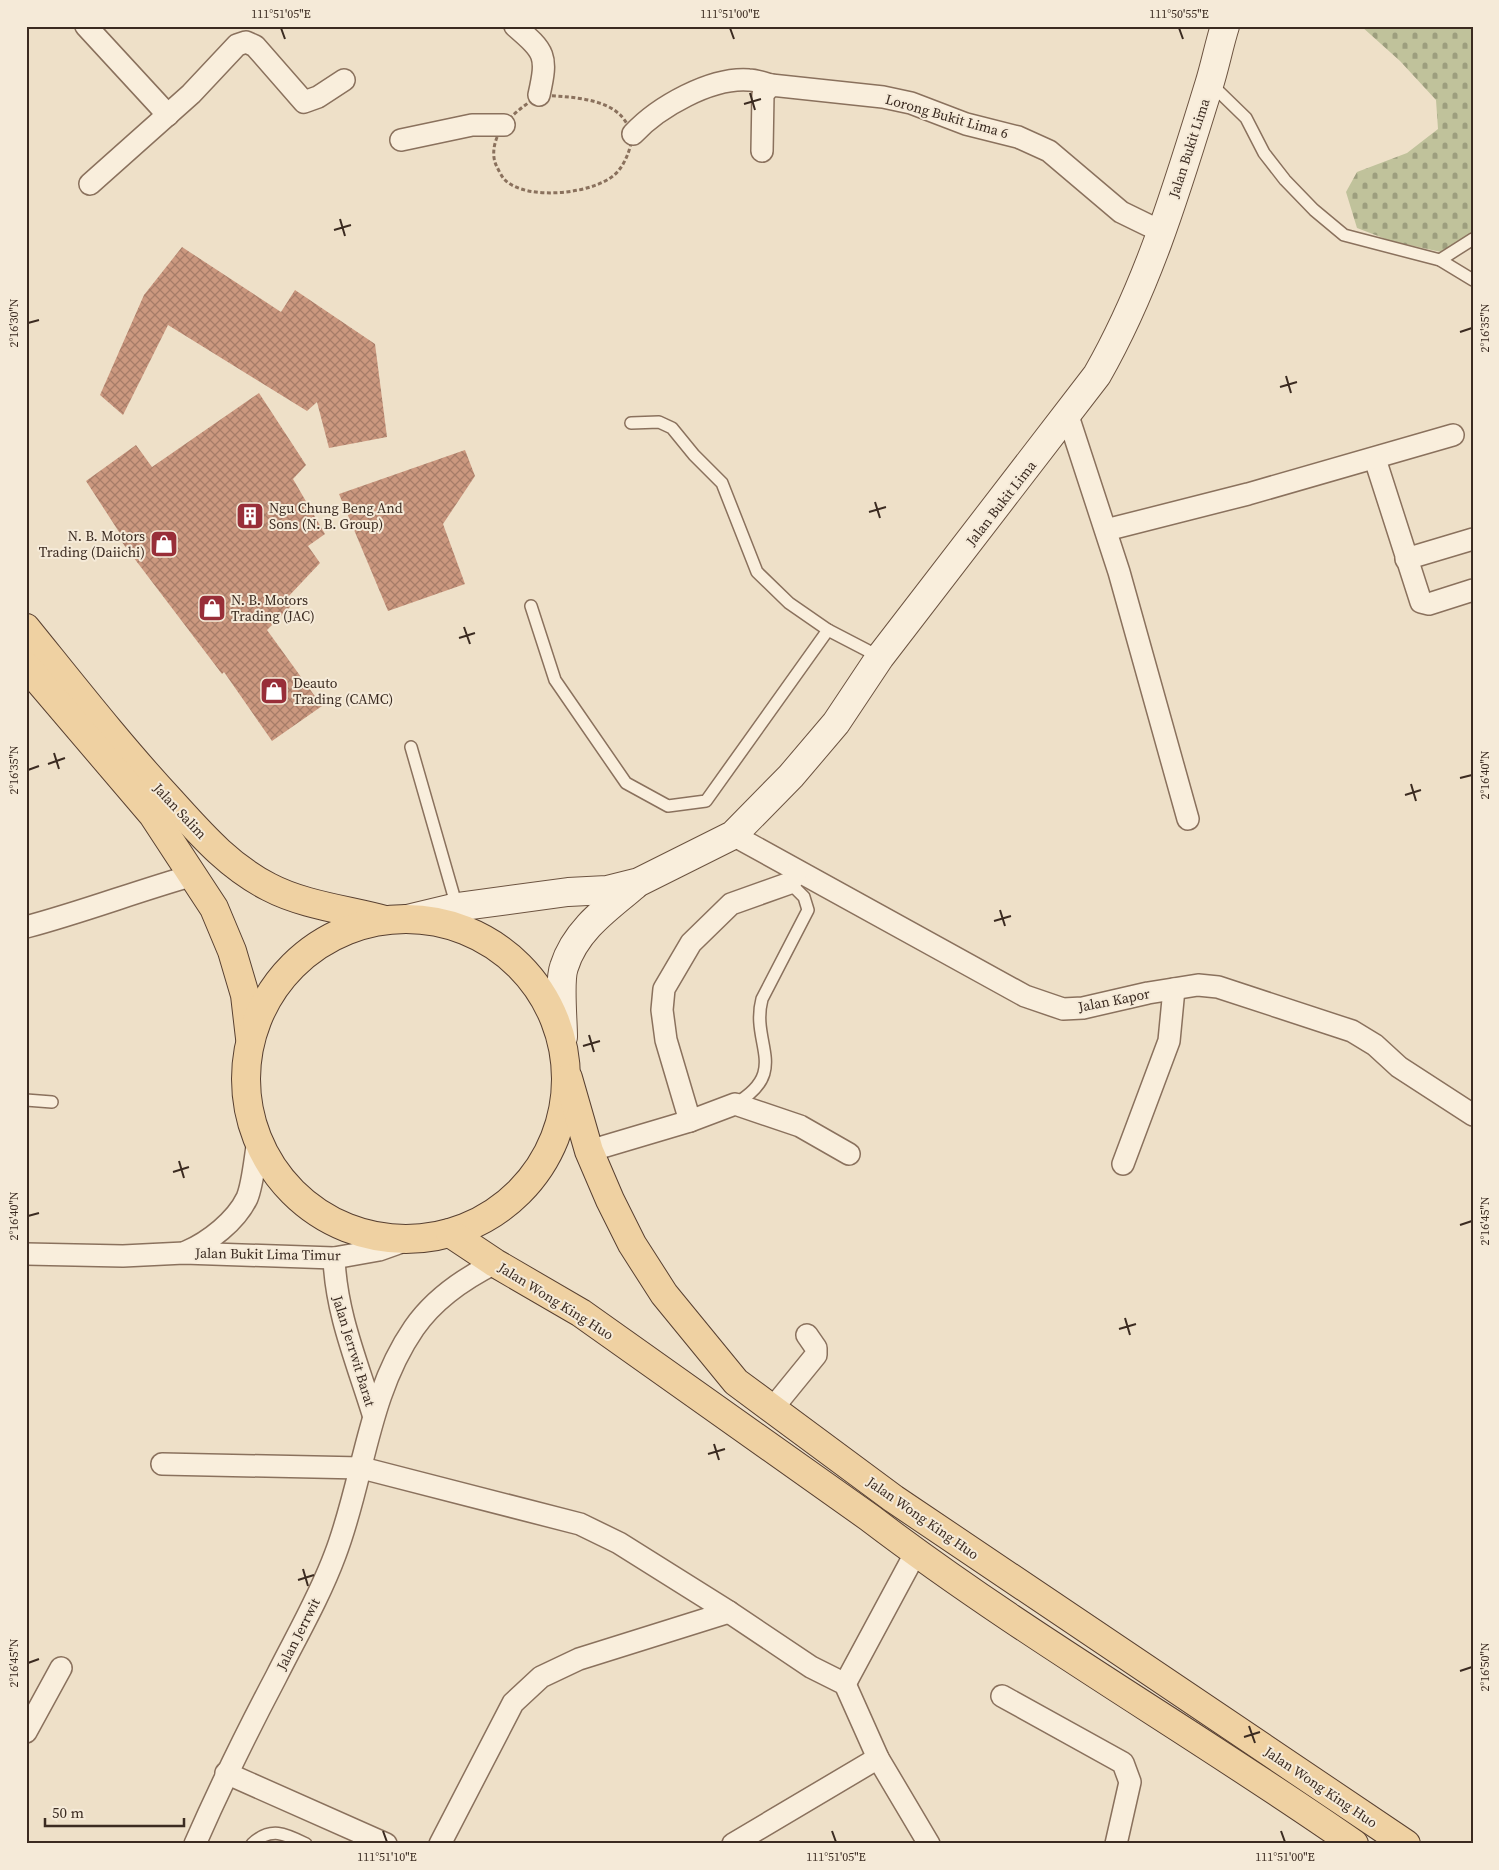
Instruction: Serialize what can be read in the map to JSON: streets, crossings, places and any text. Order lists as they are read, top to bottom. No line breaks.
{"streets":{"main road":["Jalan Bukit Lima","Jalan Salim","Jalan Wong King Huo"],"street":["Lorong Bukit Lima 6","Jalan Kapor","Jalan Bukit Lima Timur","Jalan Jerrwit Barat","Jalan Jerrwit"]},"crossings":[["Lorong Bukit Lima 6","Jalan Bukit Lima"],["Jalan Bukit Lima","Jalan Kapor"],["Jalan Salim","Jalan Wong King Huo"],["Jalan Bukit Lima Timur","Jalan Jerrwit Barat"],["Jalan Wong King Huo","Jalan Jerrwit"],["Jalan Jerrwit Barat","Jalan Jerrwit"]],"places":{"building":["Ngu Chung Beng And Sons (N. B. Group)"],"shop":["N. B. Motors Trading (Daiichi)","N. B. Motors Trading (JAC)","Deauto Trading (CAMC)"]},"scale_bar":"50 m","coordinates":["111°51'05\"E","111°51'00\"E","111°50'55\"E","2°16'30\"N","2°16'35\"N","2°16'40\"N","2°16'45\"N","2°16'50\"N","111°51'10\"E"]}
